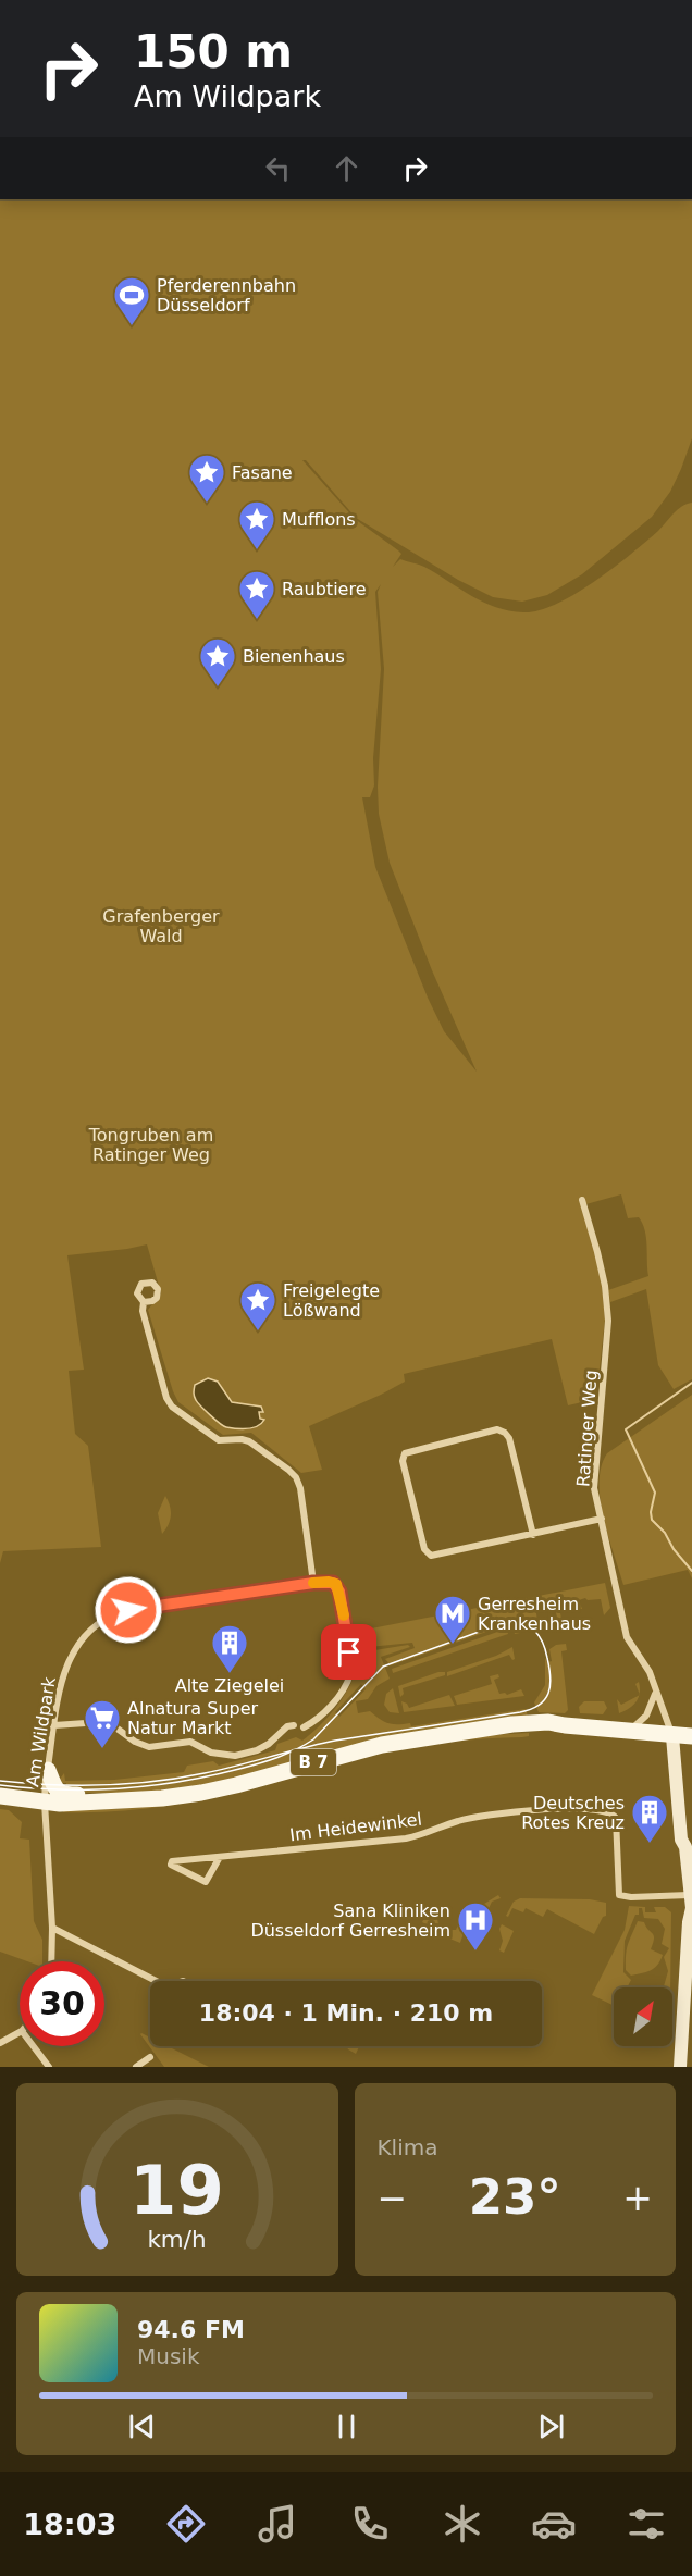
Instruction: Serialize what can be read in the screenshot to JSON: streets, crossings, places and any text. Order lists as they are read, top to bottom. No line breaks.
{"streets":{"main road":["B 7"],"street":["Ratinger Weg","Am Wildpark","Im Heidewinkel"]},"crossings":[["Ratinger Weg","B 7"],["Am Wildpark","B 7"]],"parks":["Grafenberger Wald","Tongruben am Ratinger Weg"],"places":{"sports":["Pferderennbahn Düsseldorf"],"place":["Fasane","Mufflons","Raubtiere","Bienenhaus","Freigelegte Lößwand"],"metro station":["Gerresheim Krankenhaus"],"building":["Alte Ziegelei","Deutsches Rotes Kreuz"],"supermarket":["Alnatura Super Natur Markt"],"hospital":["Sana Kliniken Düsseldorf Gerresheim"]},"north":"top right","page":{"turn":["150 m","Am Wildpark"],"limit":"30","trip":"18:04 · 1 Min. · 210 m","tile":"Klima","heat":["−","23°","+"],"song":["94.6 FM","Musik"],"tabs":"18:03","gauge":["19","km/h"]}}
